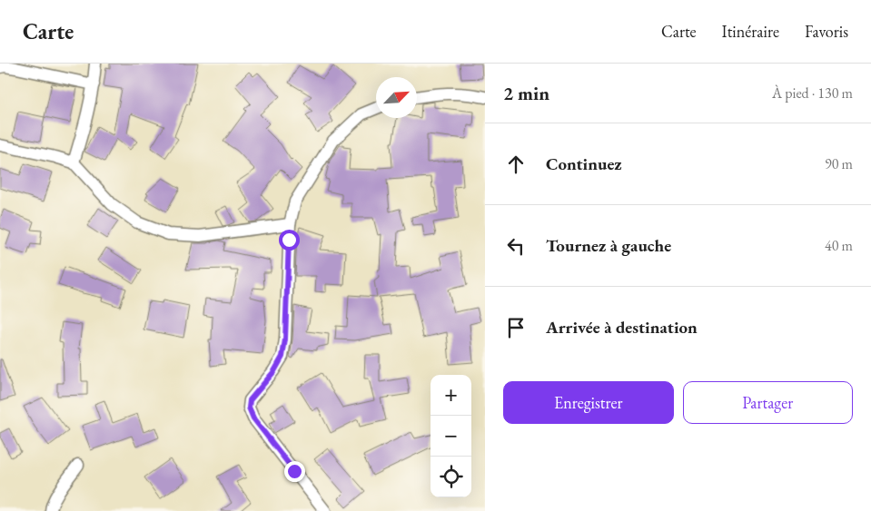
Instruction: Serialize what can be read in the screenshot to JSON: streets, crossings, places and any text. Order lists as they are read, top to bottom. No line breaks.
{"north":"top right","page":{"header":"Carte","nav":["Carte","Itinéraire","Favoris"],"heading":["2 min","À pied · 130 m"],"list":[["Continuez","90 m"],["Tournez à gauche","40 m"],"Arrivée à destination"],"buttons":["Enregistrer","Partager"],"map_buttons":["+","−"]}}
